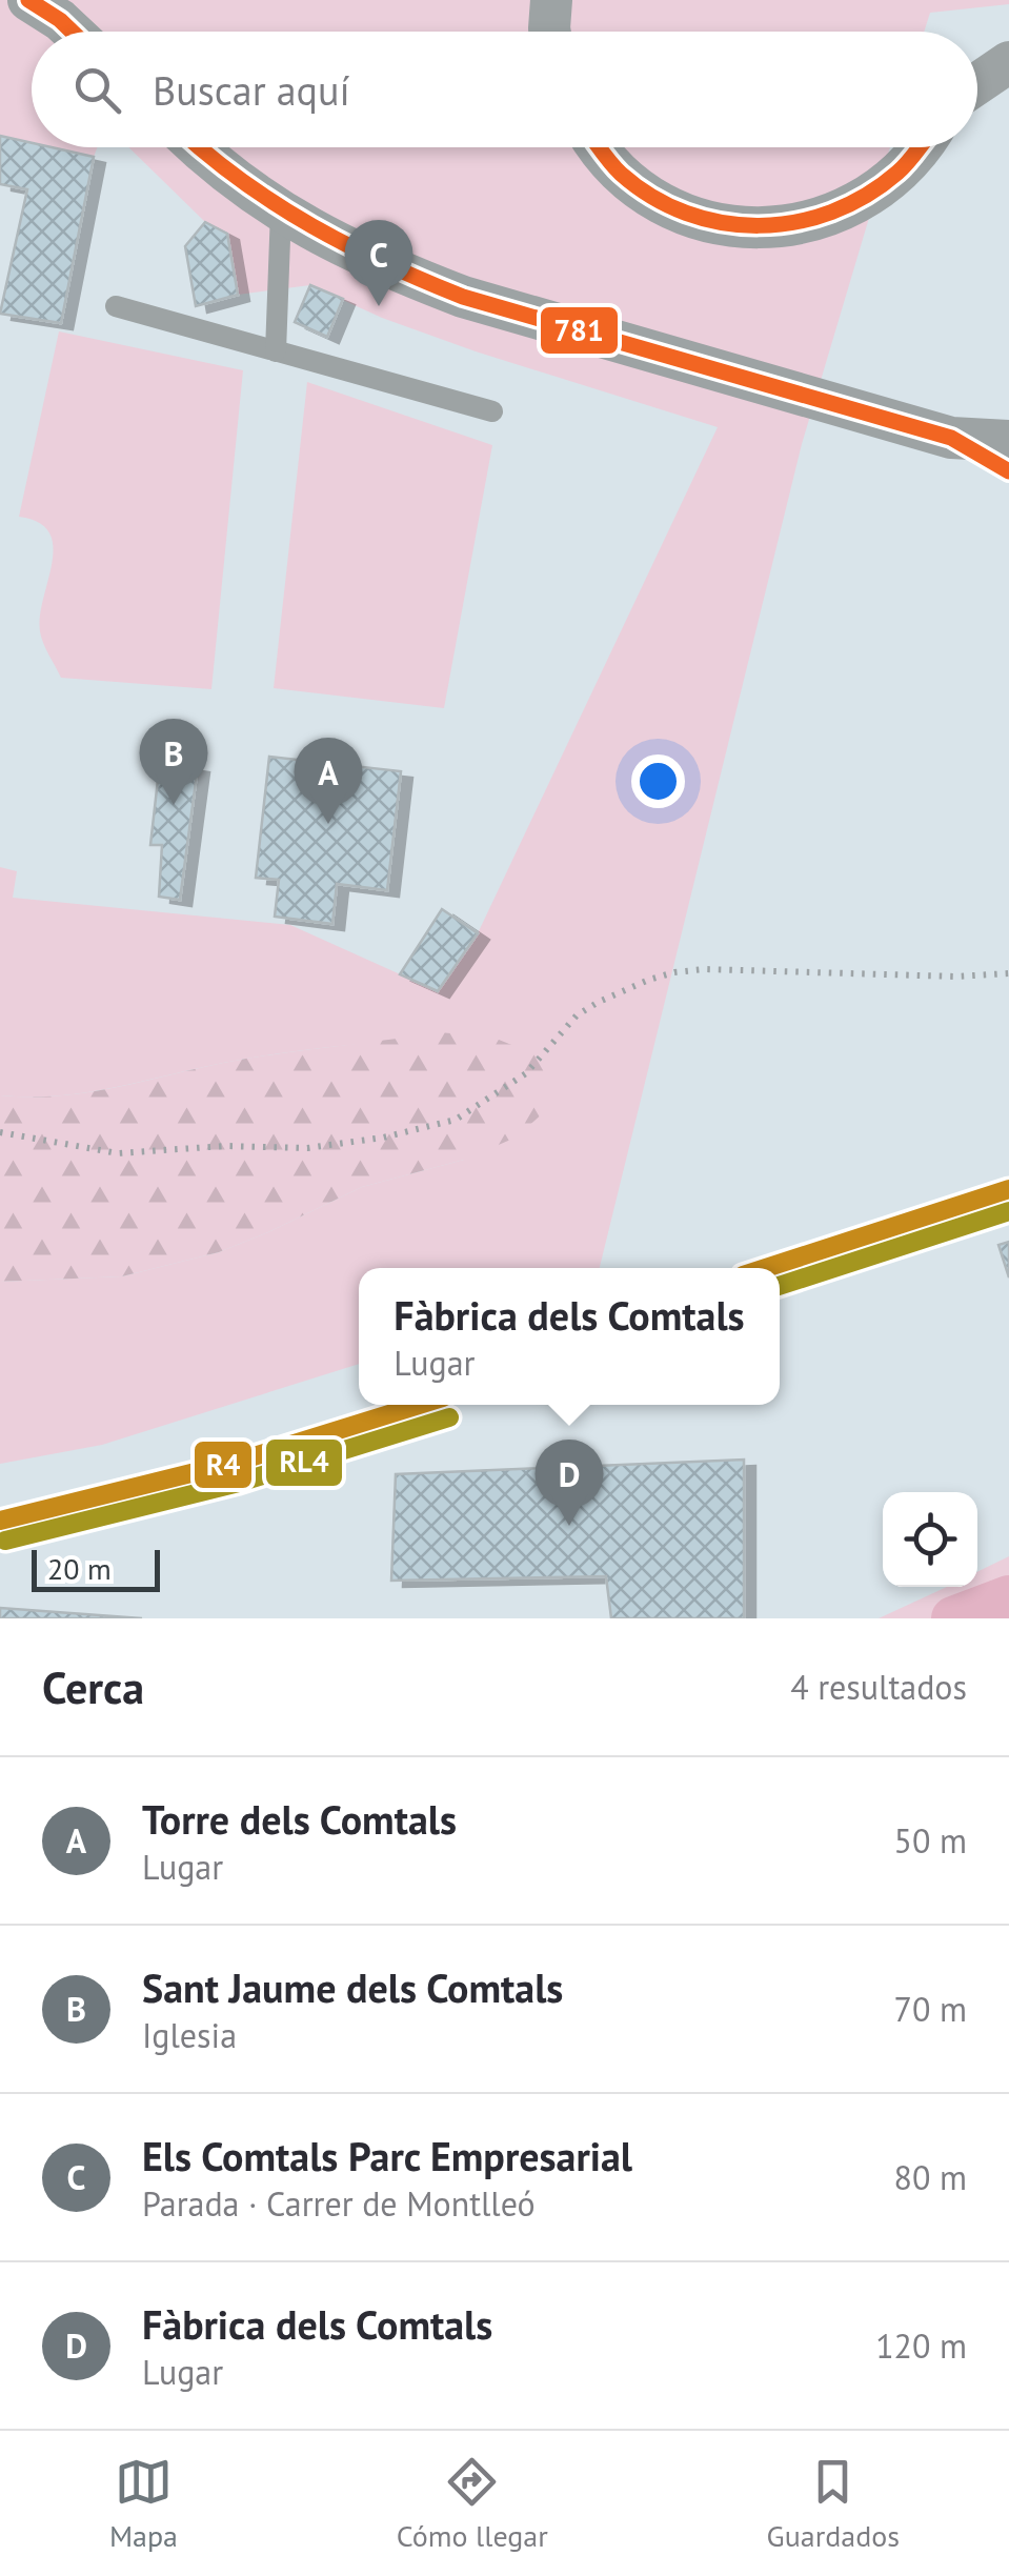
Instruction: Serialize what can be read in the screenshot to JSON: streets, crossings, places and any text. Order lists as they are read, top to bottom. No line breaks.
{"lines":["transit line 781","transit line R4","transit line RL4"],"scale_bar":"20 m","page":{"search":"Buscar aquí","pins":["C","B","A","D"],"popup":["Fàbrica dels Comtals","Lugar"],"scale":"20 m","heading":["Cerca","4 resultados"],"list":[{"mark":"A","name":"Torre dels Comtals","note":"Lugar","value":"50 m"},{"mark":"B","name":"Sant Jaume dels Comtals","note":"Iglesia","value":"70 m"},{"mark":"C","name":"Els Comtals Parc Empresarial","note":"Parada · Carrer de Montlleó","value":"80 m"},{"mark":"D","name":"Fàbrica dels Comtals","note":"Lugar","value":"120 m"}],"nav":["Mapa","Cómo llegar","Guardados"]}}
